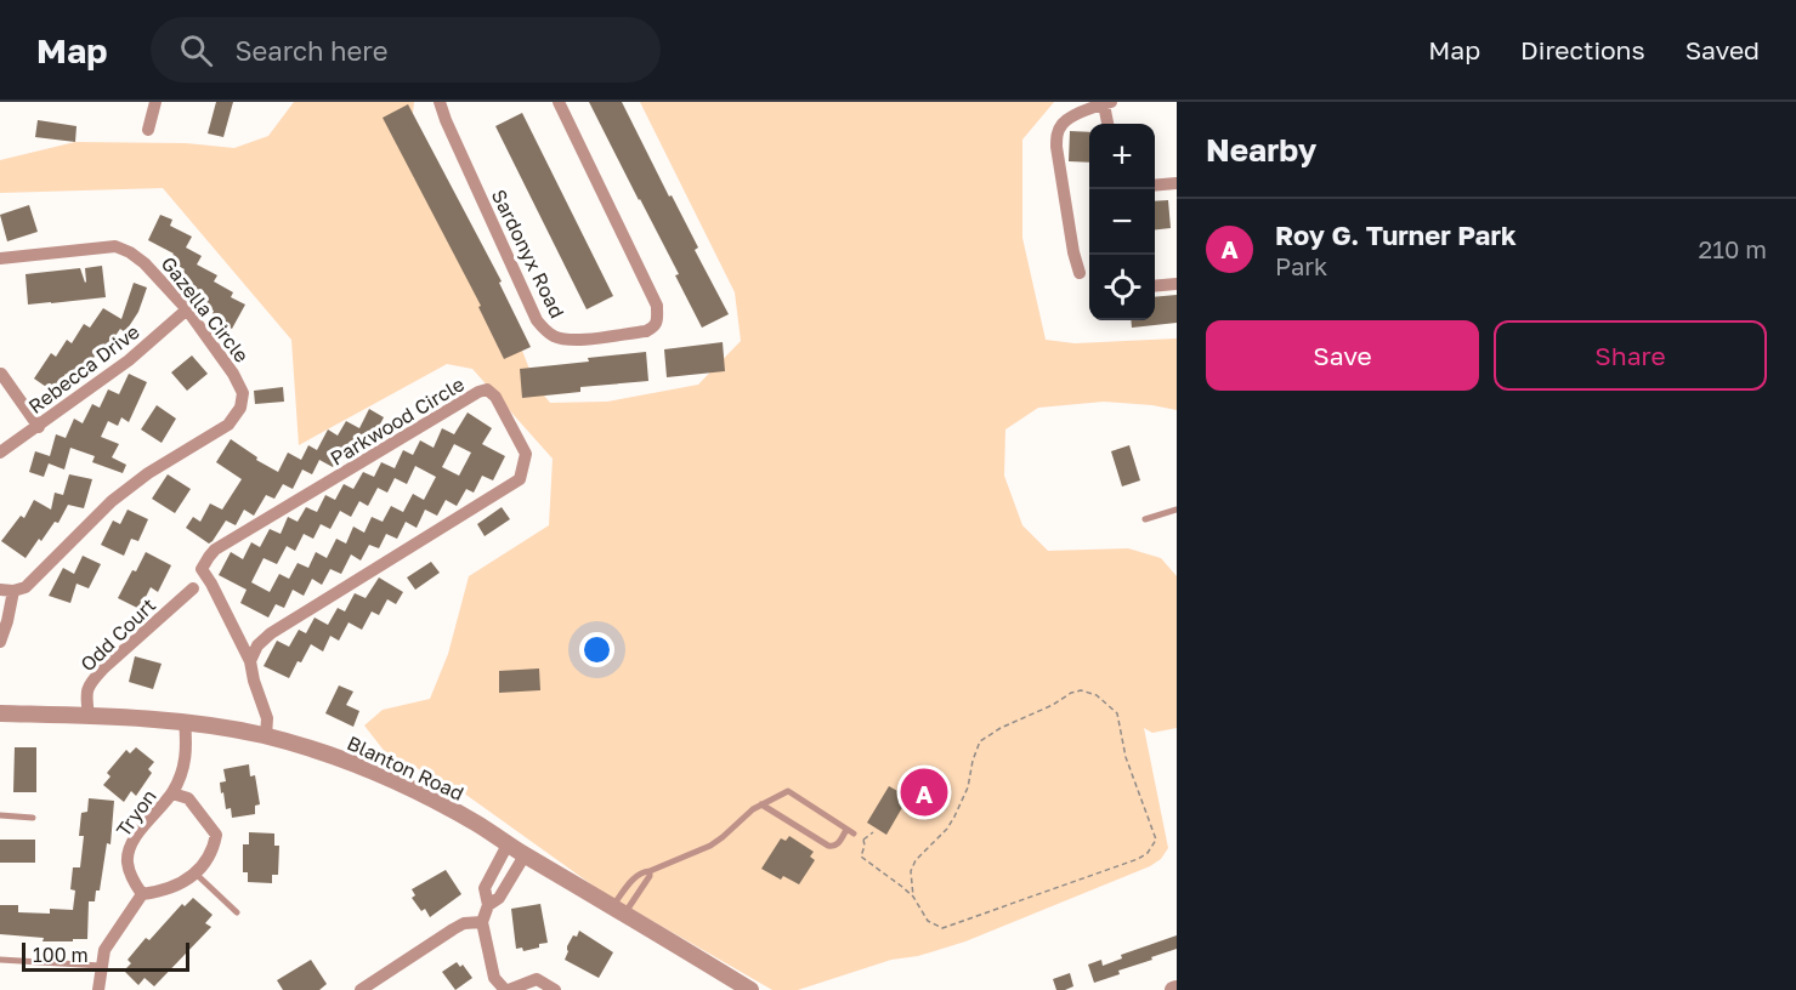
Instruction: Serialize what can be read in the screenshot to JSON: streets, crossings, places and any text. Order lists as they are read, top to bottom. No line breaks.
{"streets":{"street":["Sardonyx Road","Gazella Circle","Rebecca Drive","Parkwood Circle","Odd Court","Blanton Road","Tryon"]},"crossings":[["Gazella Circle","Rebecca Drive"],["Parkwood Circle","Blanton Road"],["Odd Court","Blanton Road"]],"scale_bar":"100 m","page":{"header":"Map","search":"Search here","nav":["Map","Directions","Saved"],"heading":"Nearby","map_buttons":["+","−"],"list":[{"mark":"A","name":"Roy G. Turner Park","note":"Park","value":"210 m"}],"buttons":["Save","Share"],"pins":"A","scale":"100 m"}}
